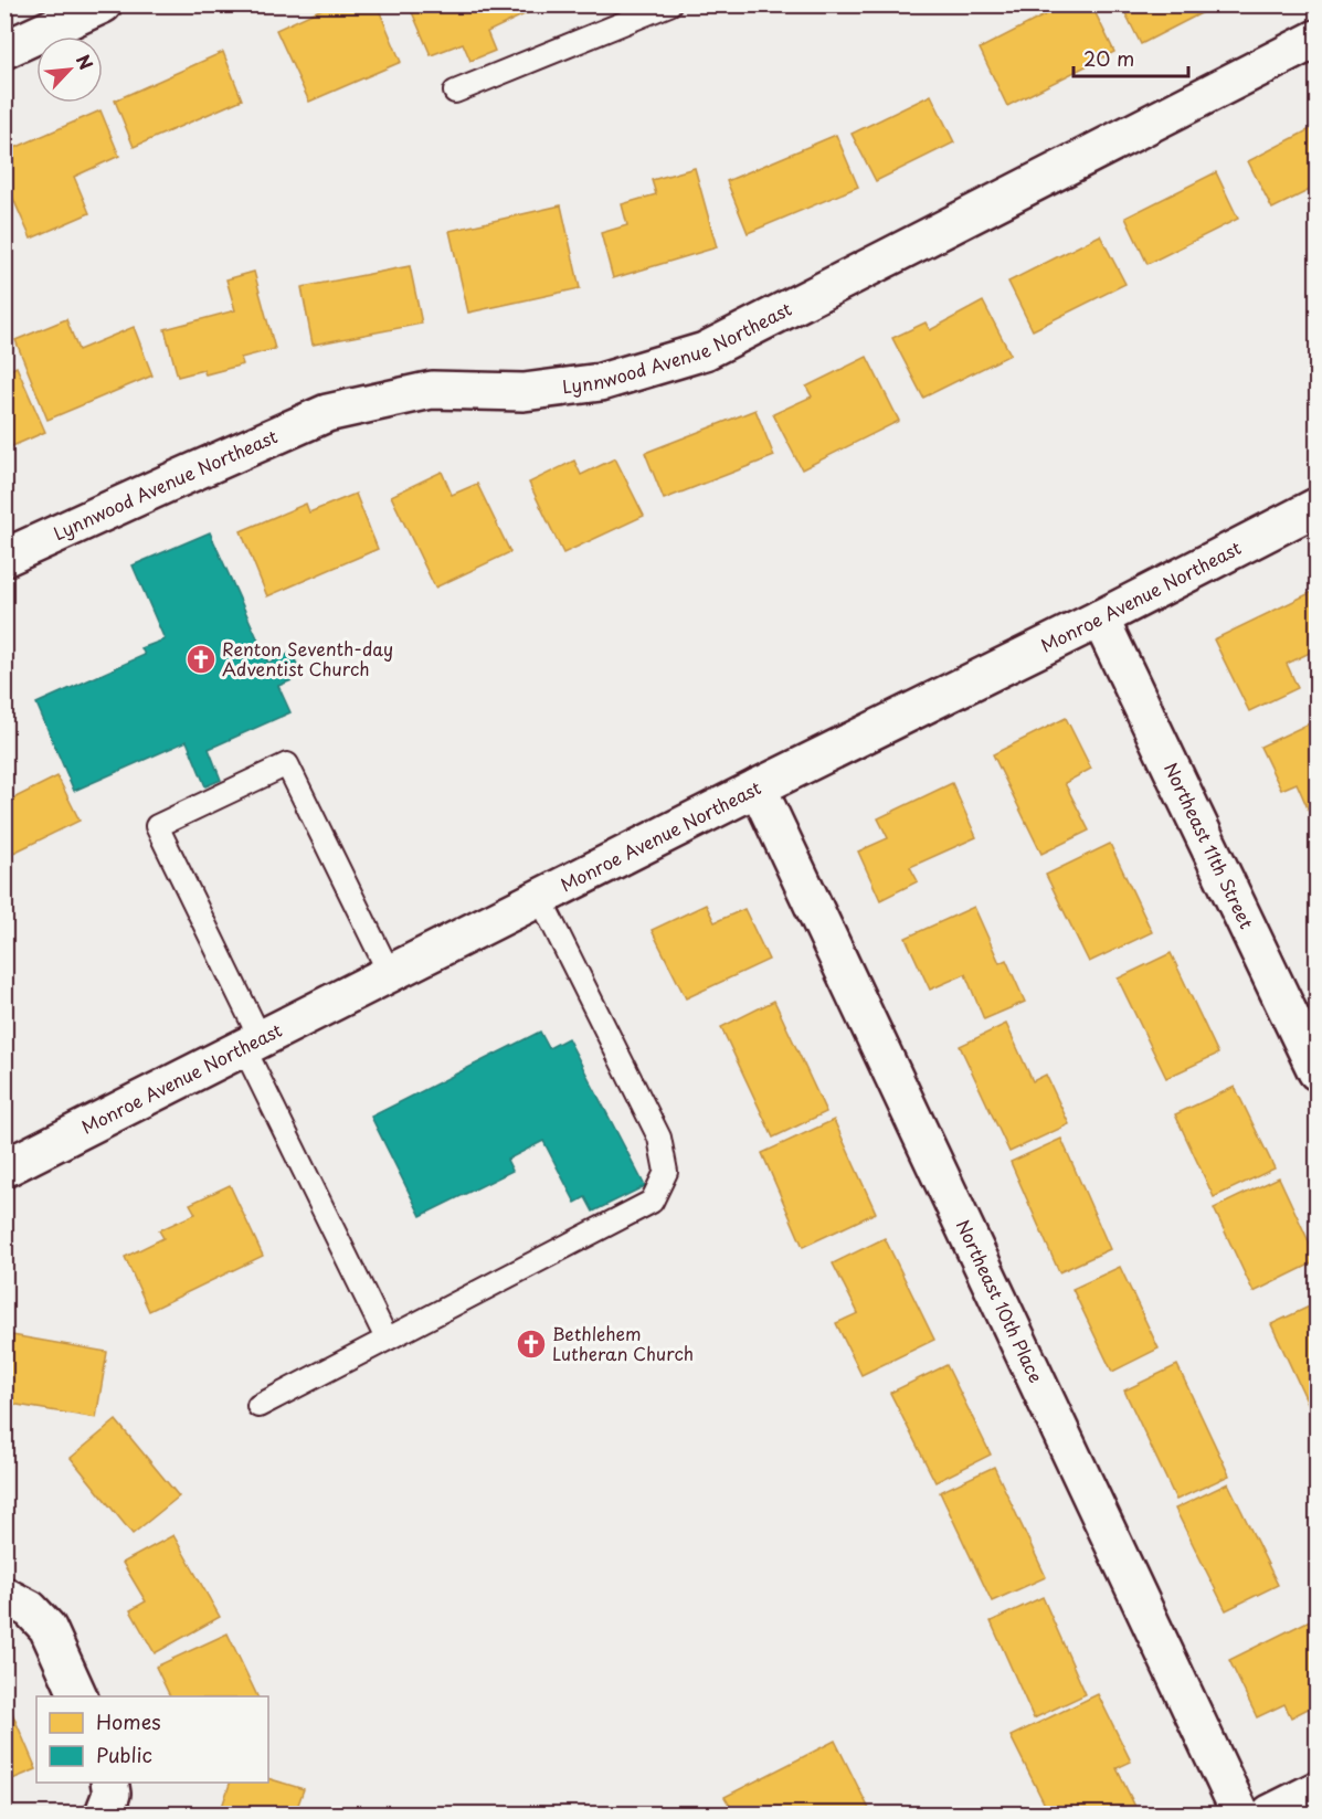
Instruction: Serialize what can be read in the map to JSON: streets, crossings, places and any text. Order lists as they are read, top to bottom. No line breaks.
{"streets":{"street":["Lynnwood Avenue Northeast","Monroe Avenue Northeast","Northeast 11th Street","Northeast 10th Place"]},"crossings":[["Monroe Avenue Northeast","Northeast 11th Street"],["Monroe Avenue Northeast","Northeast 10th Place"]],"places":{"church":["Renton Seventh-day Adventist Church","Bethlehem Lutheran Church"]},"legend":["Homes","Public"],"scale_bar":"20 m","north":"top right"}
